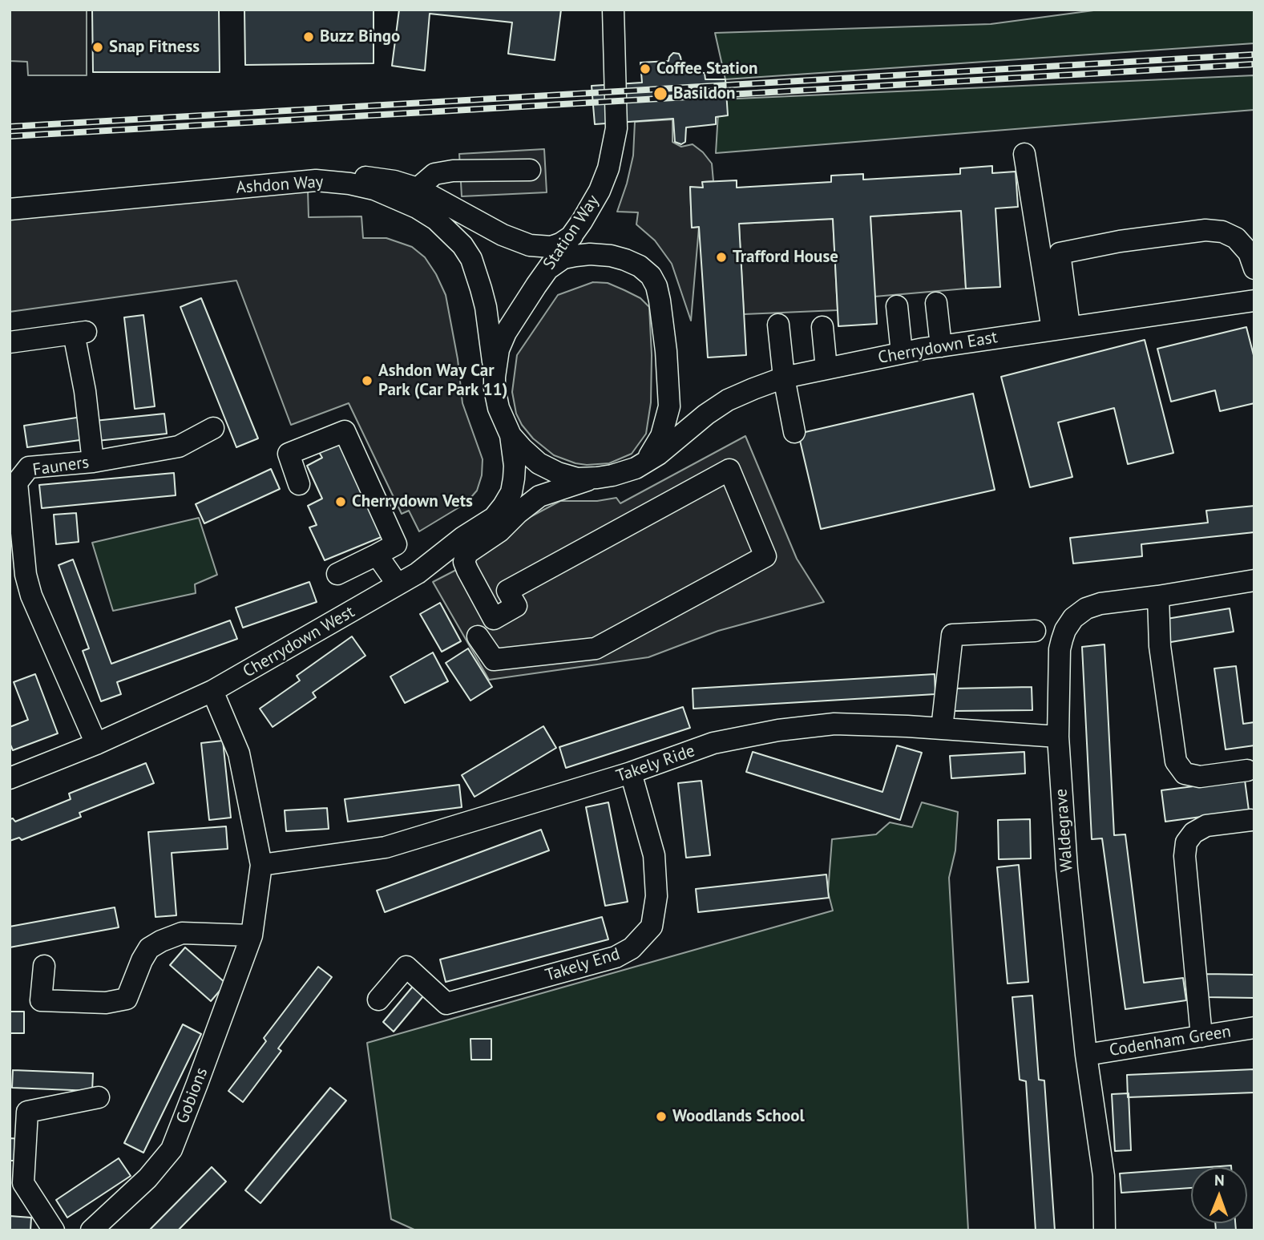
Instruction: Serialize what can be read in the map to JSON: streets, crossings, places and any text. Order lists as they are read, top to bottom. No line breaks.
{"streets":{"street":["Ashdon Way","Station Way","Cherrydown East","Fauners","Cherrydown West","Takely Ride","Waldegrave","Takely End","Codenham Green","Gobions"]},"crossings":[["Ashdon Way","Station Way"],["Ashdon Way","Cherrydown East"],["Station Way","Cherrydown East"],["Cherrydown East","Cherrydown West"],["Fauners","Cherrydown West"],["Cherrydown West","Gobions"],["Takely Ride","Waldegrave"],["Takely Ride","Takely End"],["Takely Ride","Gobions"],["Waldegrave","Codenham Green"]],"places":["Buzz Bingo","Snap Fitness","Coffee Station","Basildon","Trafford House","Ashdon Way Car Park (Car Park 11)","Cherrydown Vets","Woodlands School"],"north":"top"}
